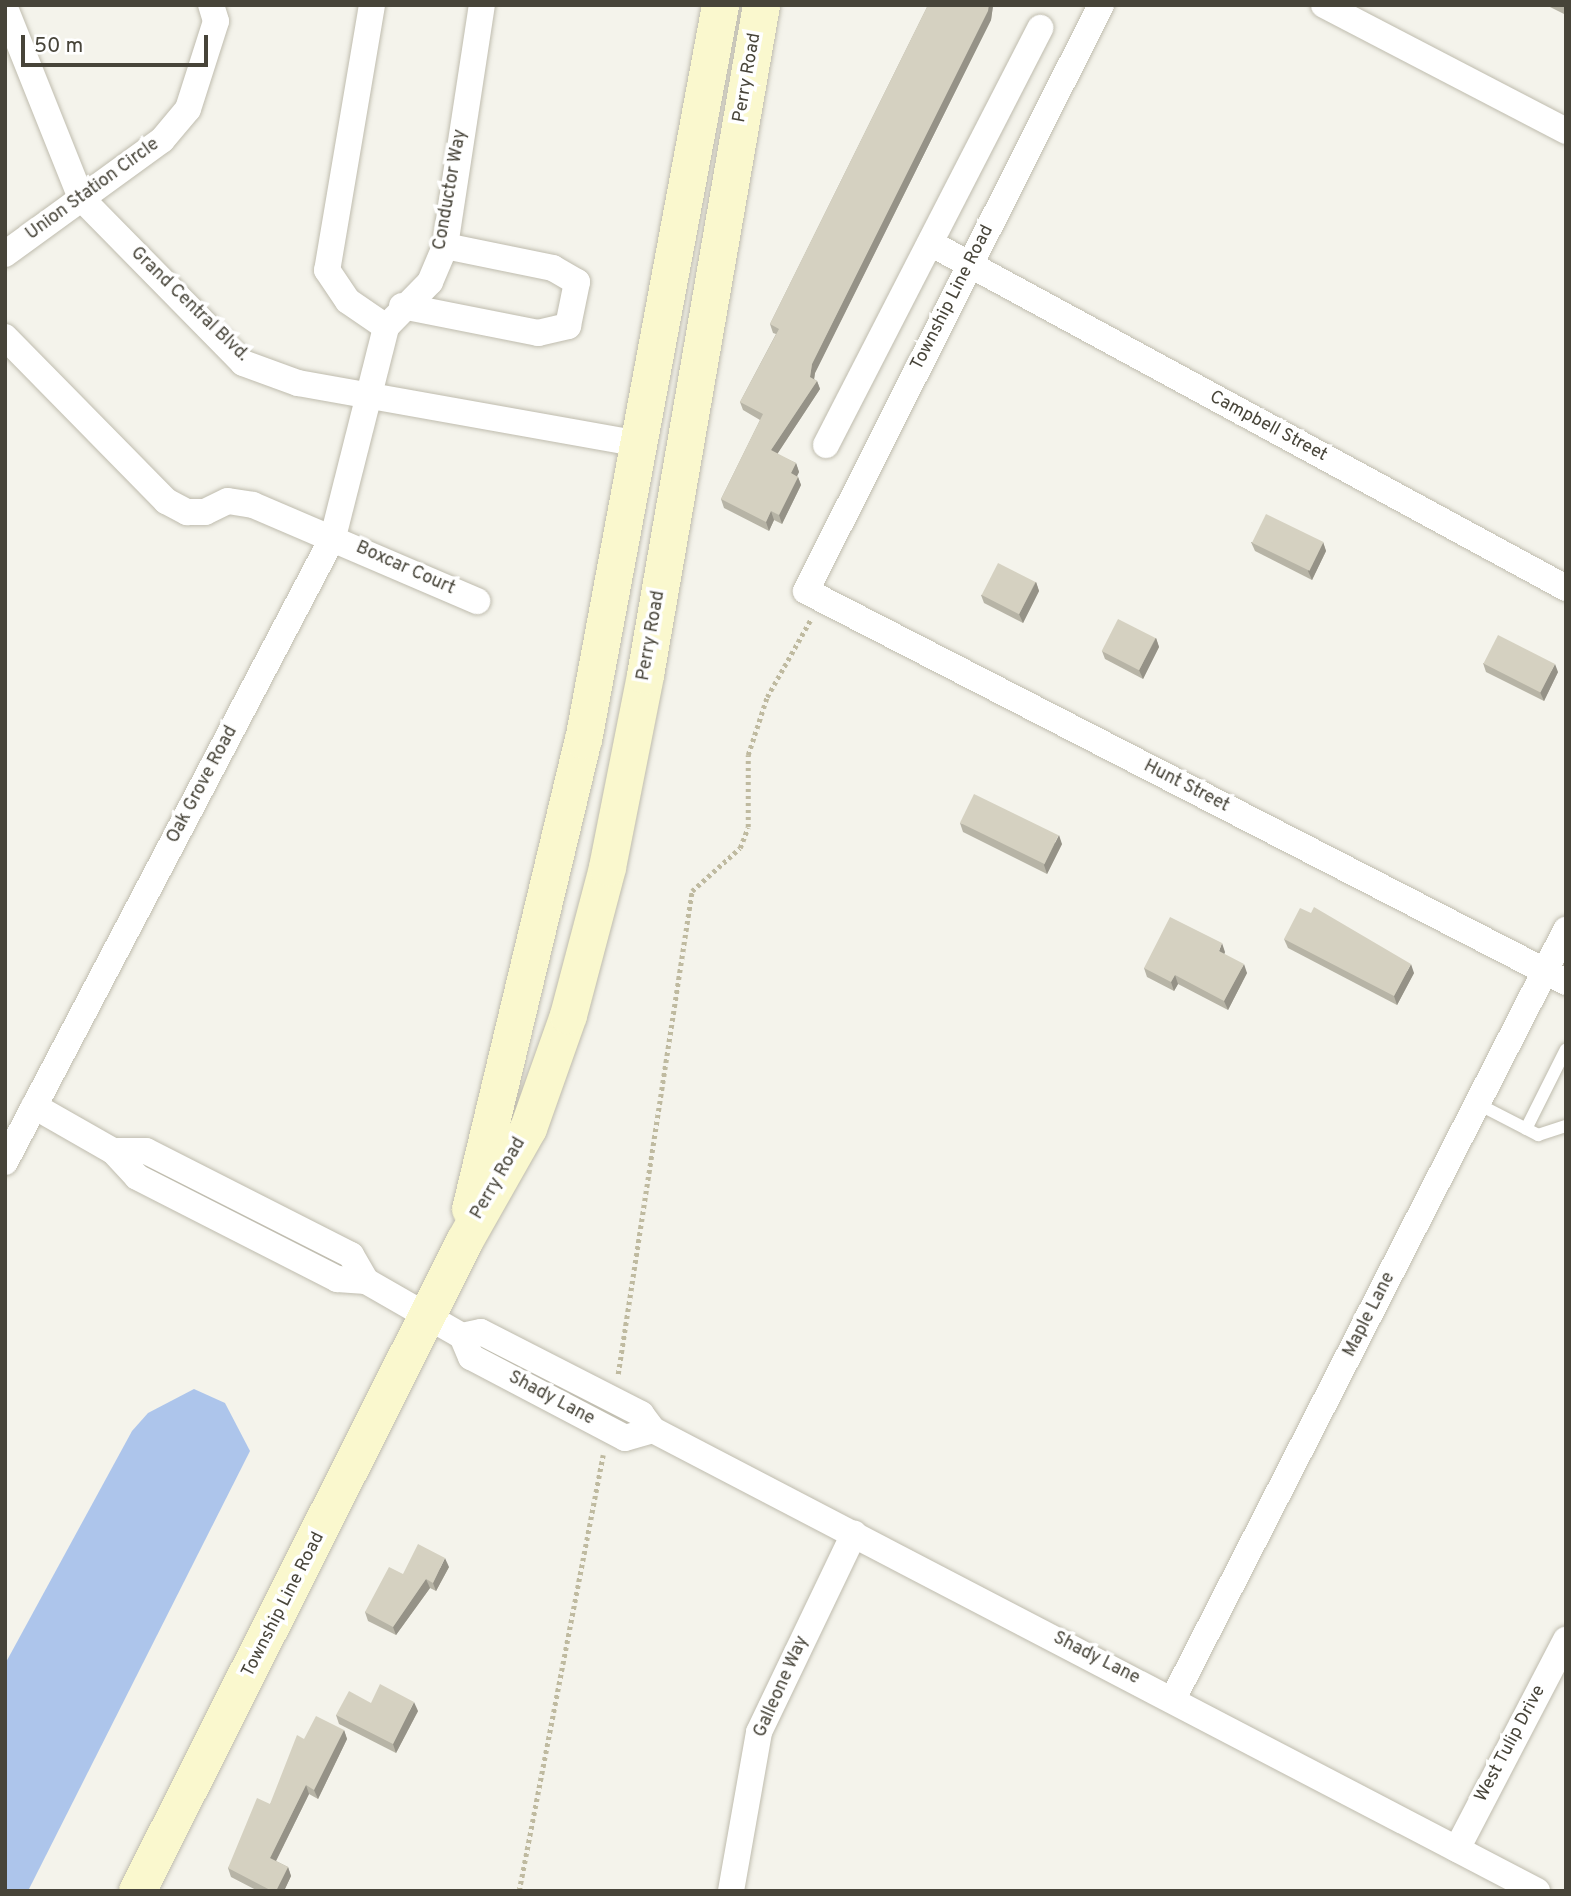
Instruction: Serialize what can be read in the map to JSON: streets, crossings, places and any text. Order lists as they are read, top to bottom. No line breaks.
{"streets":{"street":["Perry Road","Union Station Circle","Conductor Way","Township Line Road","Grand Central Blvd.","Campbell Street","Boxcar Court","Oak Grove Road","Hunt Street","Maple Lane","Shady Lane","Galleone Way","West Tulip Drive"]},"crossings":[["Perry Road","Township Line Road"],["Perry Road","Grand Central Blvd."],["Union Station Circle","Grand Central Blvd."],["Conductor Way","Grand Central Blvd."],["Conductor Way","Oak Grove Road"],["Township Line Road","Campbell Street"],["Township Line Road","Hunt Street"],["Township Line Road","Shady Lane"],["Grand Central Blvd.","Oak Grove Road"],["Boxcar Court","Oak Grove Road"],["Hunt Street","Maple Lane"],["Maple Lane","Shady Lane"],["Shady Lane","Galleone Way"],["Shady Lane","West Tulip Drive"]],"scale_bar":"50 m"}
